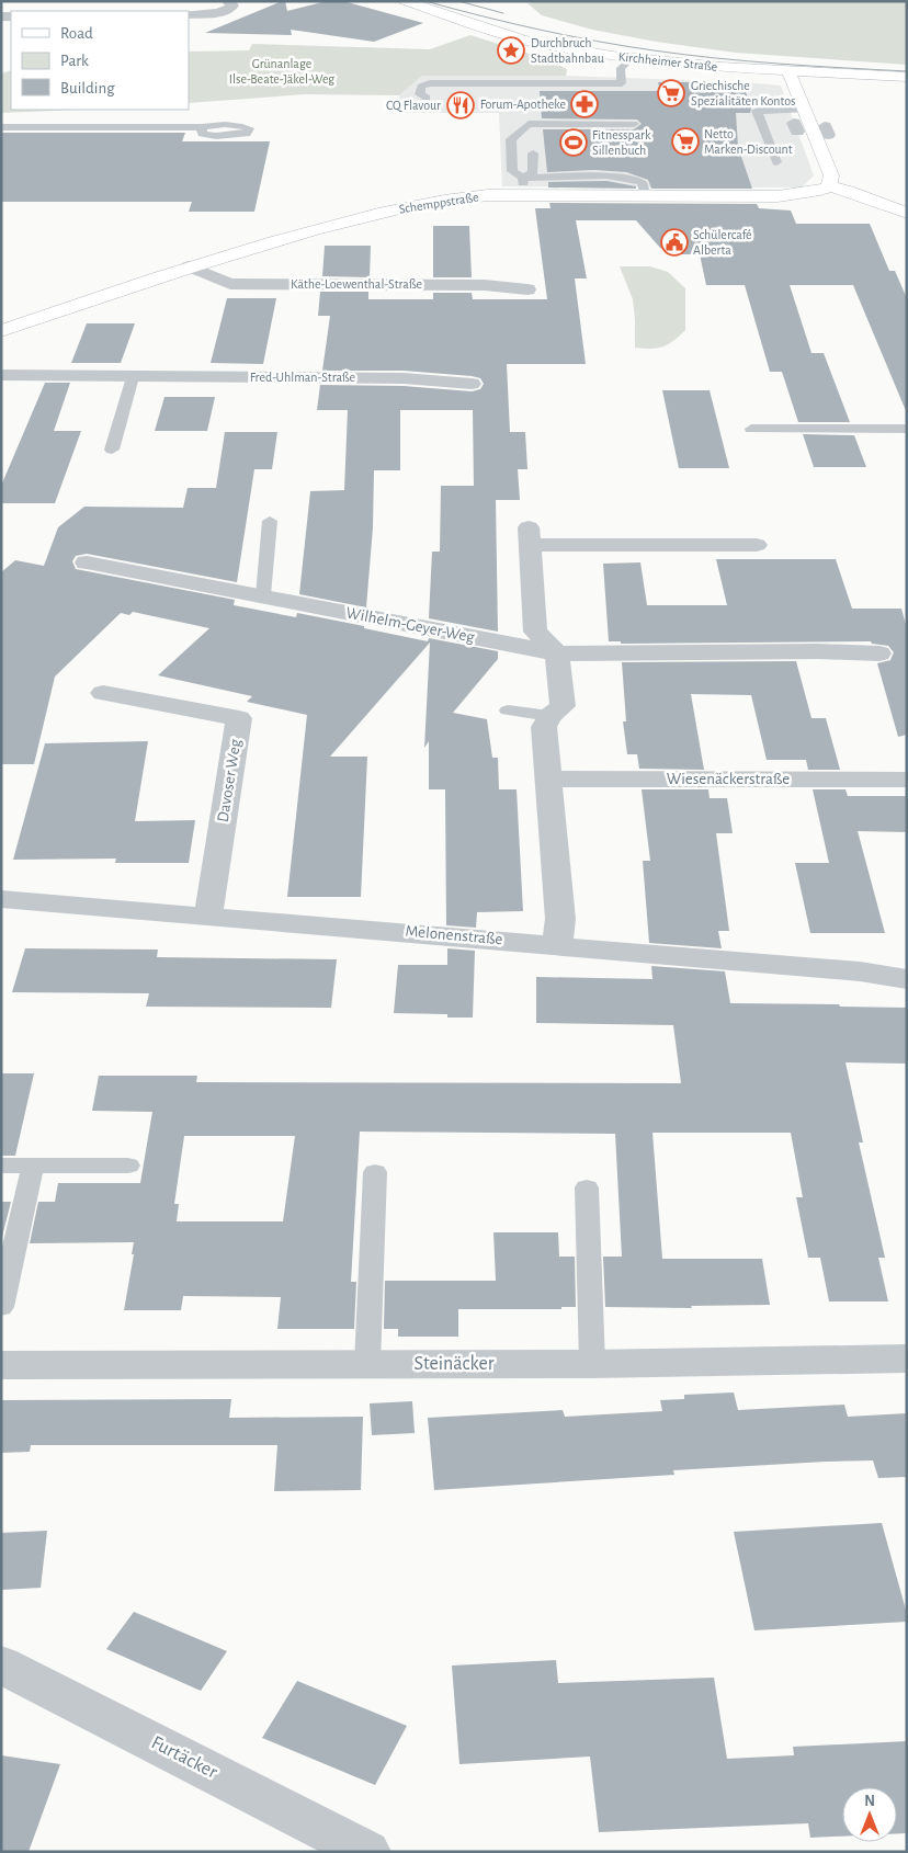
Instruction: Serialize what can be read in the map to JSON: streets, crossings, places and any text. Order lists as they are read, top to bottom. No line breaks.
{"streets":{"street":["Kirchheimer Straße","Schemppstraße","Käthe-Loewenthal-Straße","Fred-Uhlman-Straße","Wilhelm-Geyer-Weg","Wiesenäckerstraße","Davoser Weg","Melonenstraße","Steinäcker","Furtäcker"]},"crossings":[["Schemppstraße","Käthe-Loewenthal-Straße"],["Davoser Weg","Melonenstraße"]],"parks":["Grünanlage Ilse-Beate-Jäkel-Weg"],"places":{"place":["Durchbruch Stadtbahnbau"],"supermarket":["Griechische Spezialitäten Kontos","Netto Marken-Discount"],"pharmacy":["Forum-Apotheke"],"restaurant":["CQ Flavour"],"sports":["Fitnesspark Sillenbuch"],"public building":["Schülercafé Alberta"]},"legend":["Road","Park","Building"],"north":"top"}
